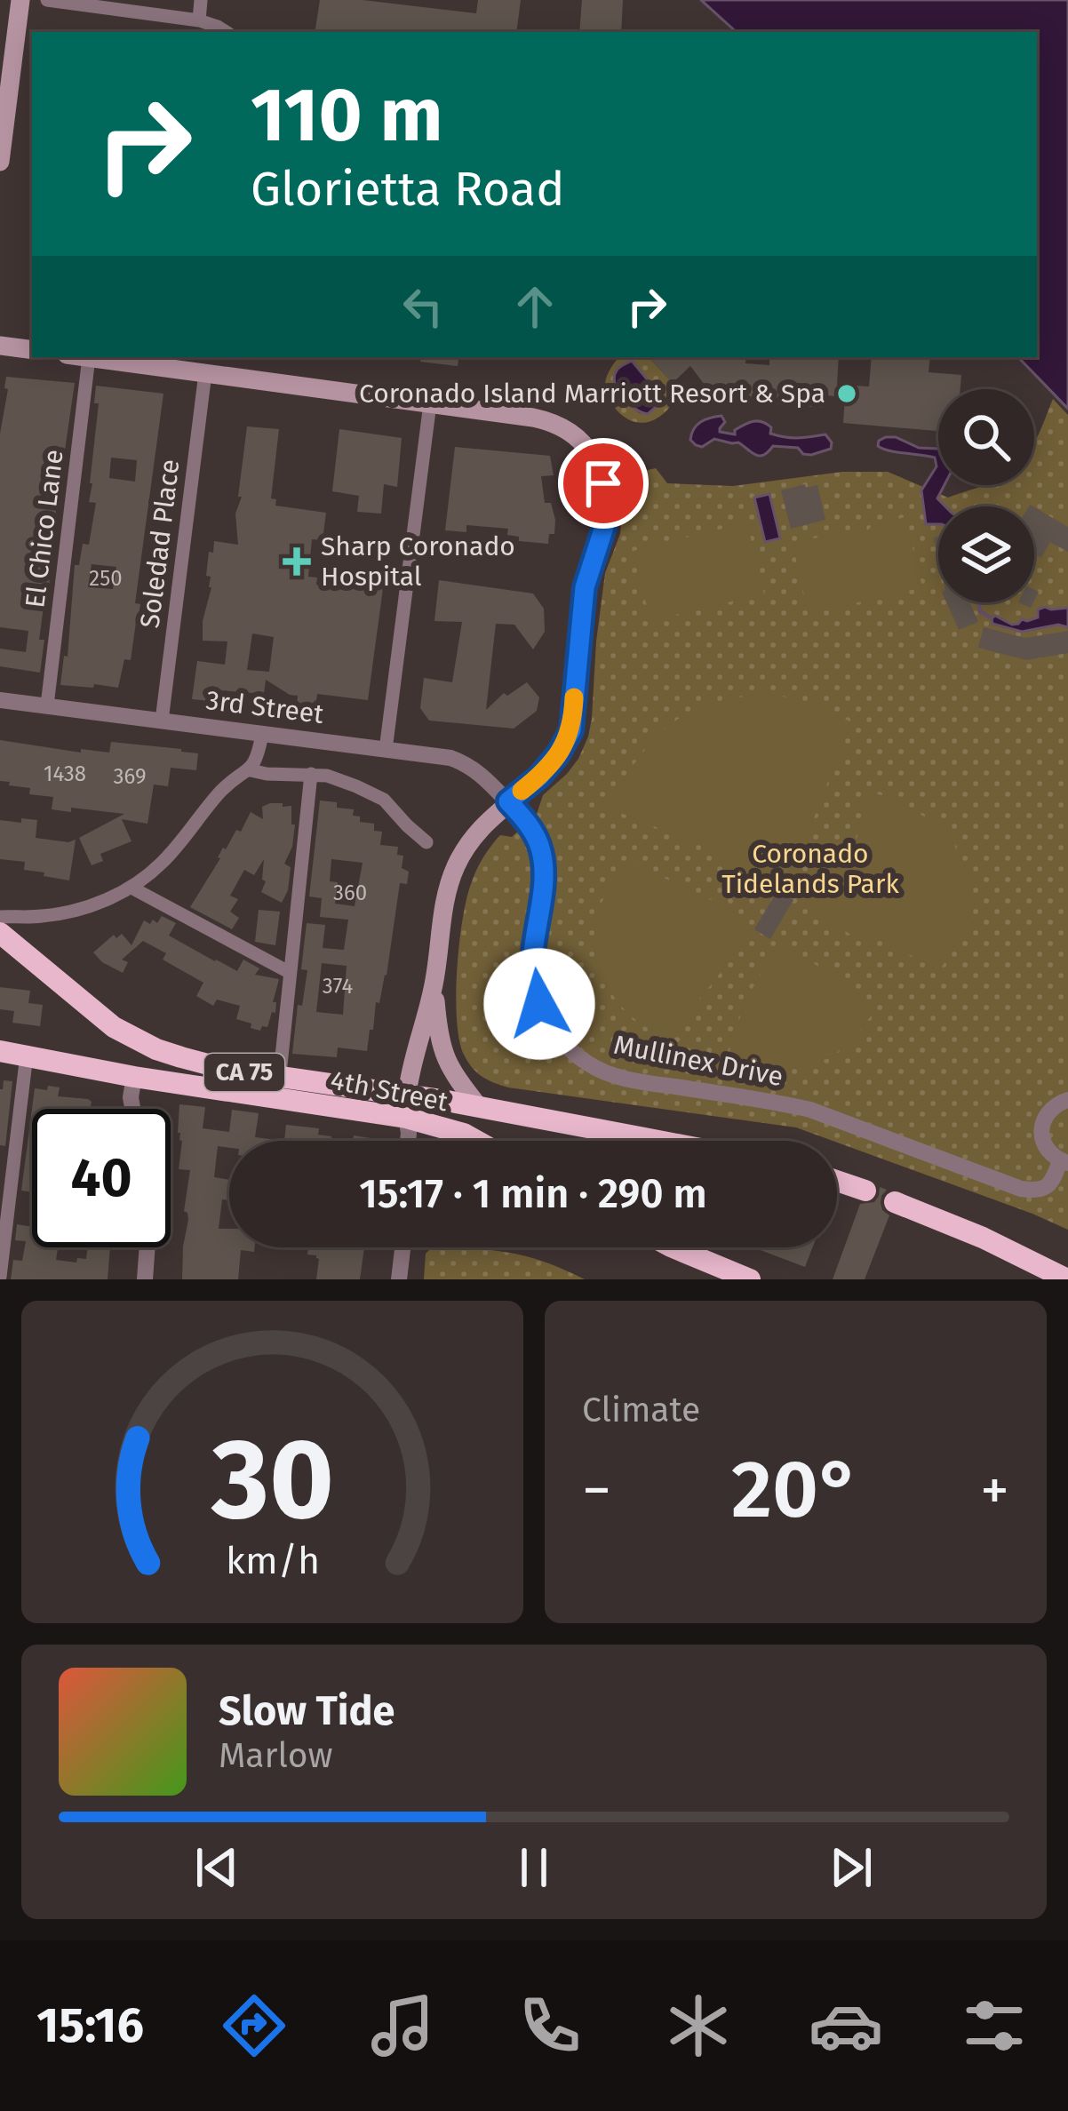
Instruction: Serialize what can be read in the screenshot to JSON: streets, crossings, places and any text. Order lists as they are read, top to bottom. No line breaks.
{"streets":{"highway":["CA 75","4th Street"],"street":["El Chico Lane","Soledad Place","3rd Street","Mullinex Drive"]},"crossings":[["El Chico Lane","3rd Street"],["Soledad Place","3rd Street"],["3rd Street","Mullinex Drive"],["CA 75","4th Street"]],"parks":["Coronado Tidelands Park"],"places":{"other":["Coronado Island Marriott Resort & Spa"],"health":["Sharp Coronado Hospital"]},"house_numbers":["250","1438","369","360","374"],"page":{"turn":["110 m","Glorietta Road"],"limit":"40","trip":"15:17 · 1 min · 290 m","tile":"Climate","heat":["−","20°","+"],"song":["Slow Tide","Marlow"],"tabs":"15:16","gauge":["30","km/h"]}}
